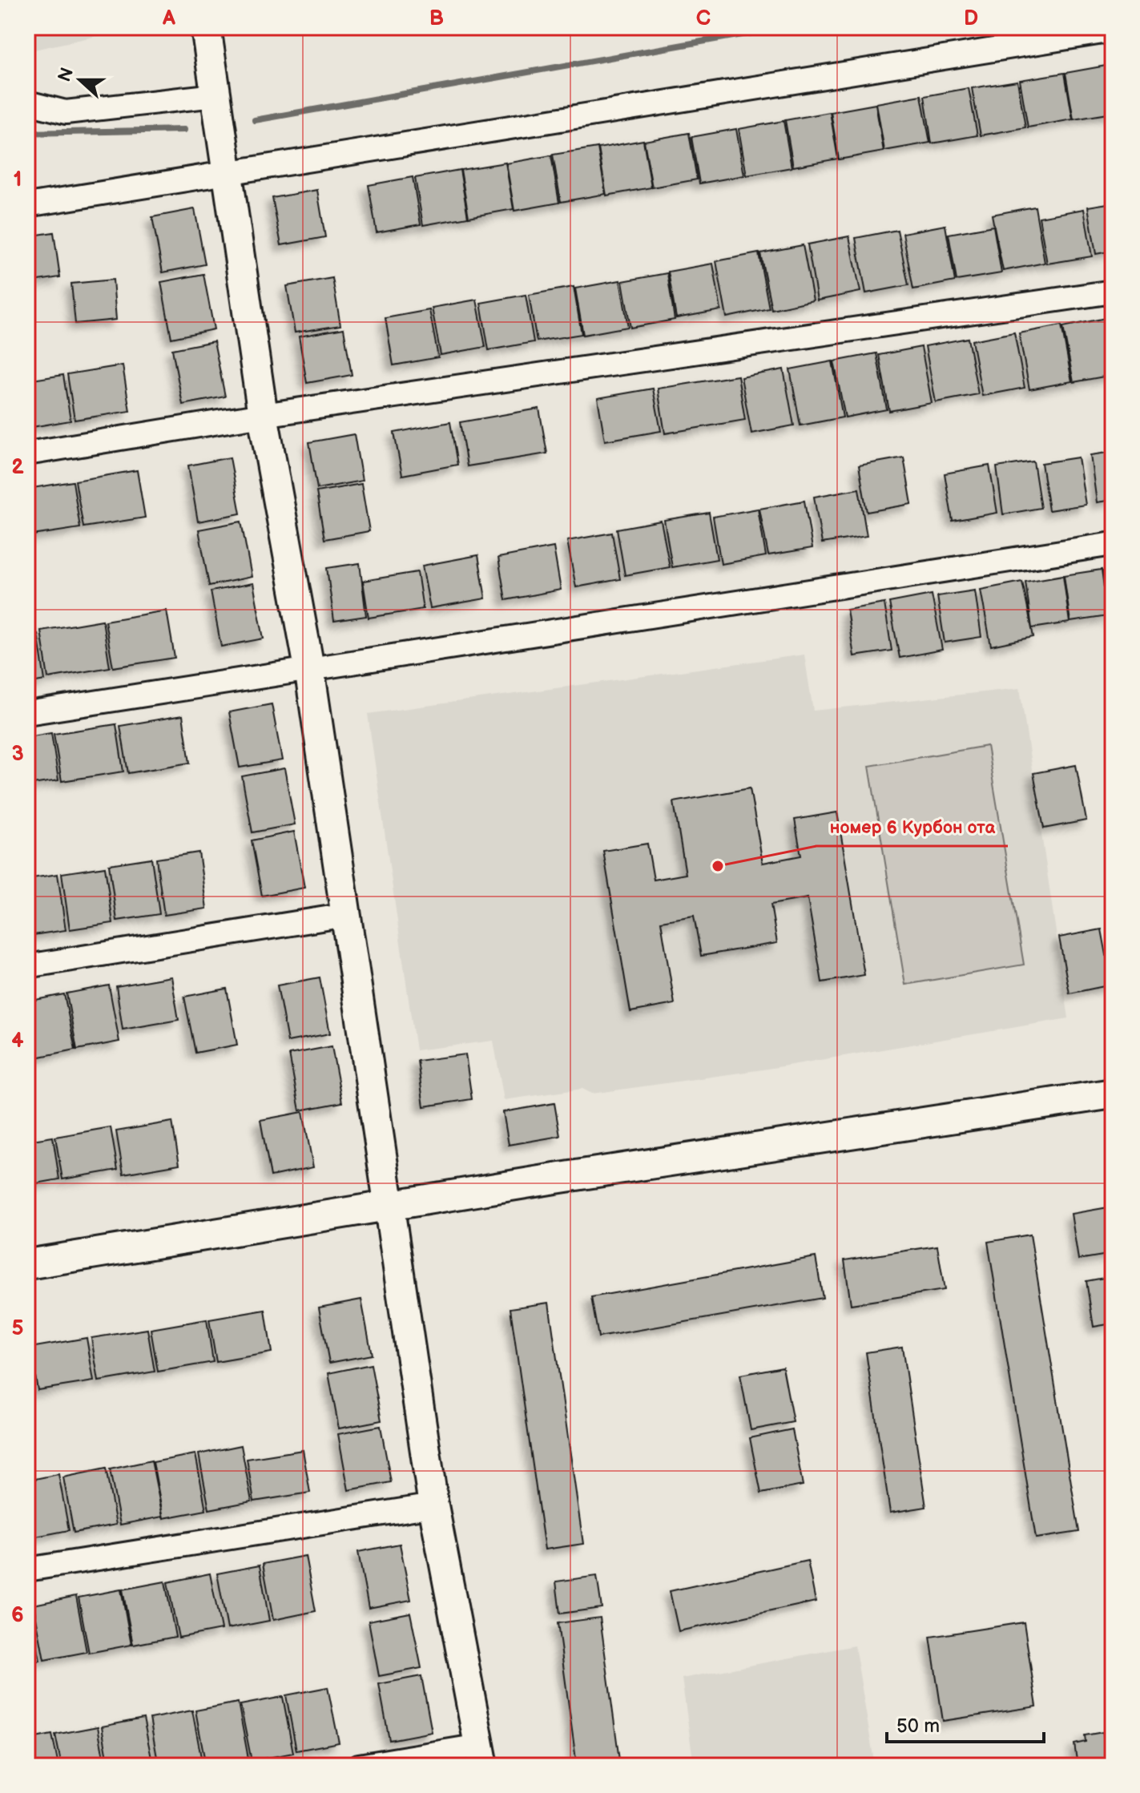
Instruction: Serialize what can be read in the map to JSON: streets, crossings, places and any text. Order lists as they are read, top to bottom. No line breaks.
{"places":["номер 6 Курбон ота"],"scale_bar":"50 m","north":"left","grid":{"columns":["A","B","C","D"],"rows":["1","2","3","4","5","6"]}}
